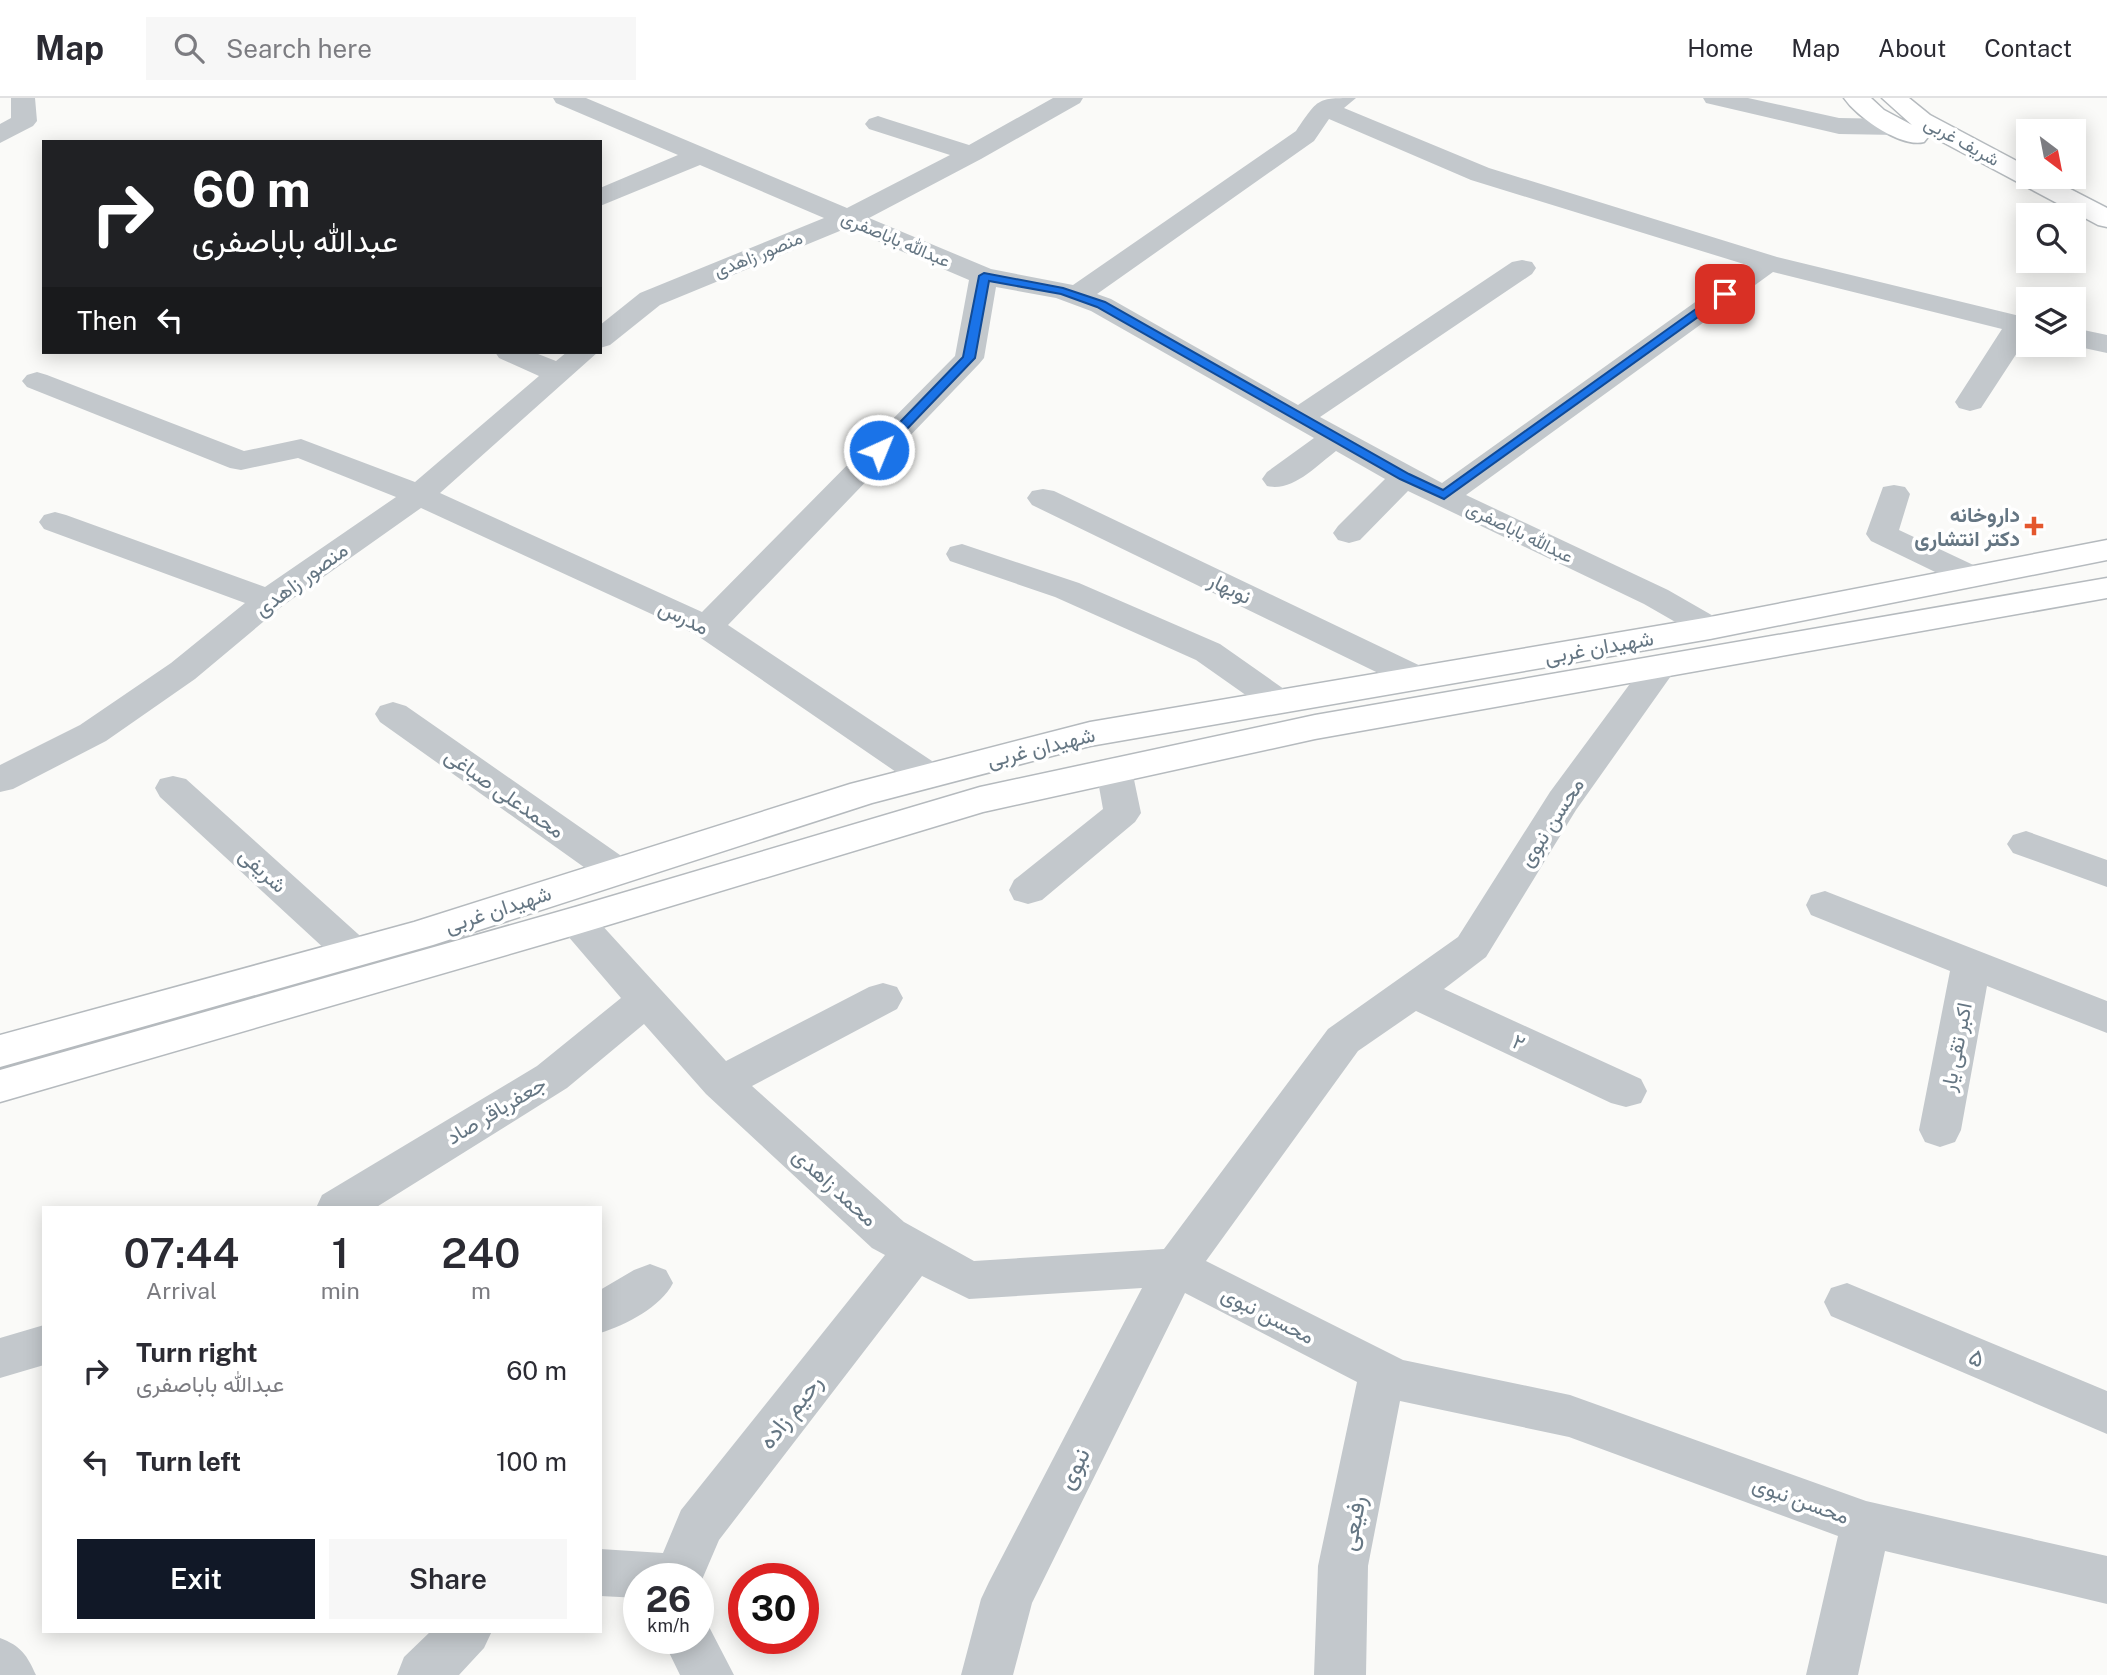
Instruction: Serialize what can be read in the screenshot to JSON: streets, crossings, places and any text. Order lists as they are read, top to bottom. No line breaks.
{"streets":{"main road":["شریف غربی","شهیدان غربی"],"street":["عبدالله باباصفری","منصور زاهدی","نوبهار","مدرس","محمدعلی صباغی","محسن نبوی","شریفی","۲","اکبر تقی یار","جعفرباقر صاد","محمد زاهدی","۵","رحیم زاده","نبوی","رفیعی"]},"crossings":[["عبدالله باباصفری","منصور زاهدی"],["عبدالله باباصفری","شهیدان غربی"],["منصور زاهدی","مدرس"],["نوبهار","شهیدان غربی"],["مدرس","شهیدان غربی"],["شهیدان غربی","محمدعلی صباغی"],["شهیدان غربی","محسن نبوی"],["شهیدان غربی","شریفی"],["شهیدان غربی","محمد زاهدی"],["محسن نبوی","۲"],["محسن نبوی","محمد زاهدی"],["محسن نبوی","نبوی"],["محسن نبوی","رفیعی"],["جعفرباقر صاد","محمد زاهدی"],["محمد زاهدی","رحیم زاده"],["محمد زاهدی","نبوی"]],"places":{"health":["داروخانه دکتر انتشاری"]},"north":"bottom right","page":{"header":"Map","search":"Search here","nav":["Home","Map","About","Contact"],"turn":["60 m","عبدالله باباصفری"],"then":"Then","eta":["07:44","Arrival","1","min","240","m"],"list":[{"name":"Turn right","note":"عبدالله باباصفری","value":"60 m"},{"name":"Turn left","value":"100 m"}],"buttons":["Exit","Share"],"speed":"26 km/h","limit":"30"}}
